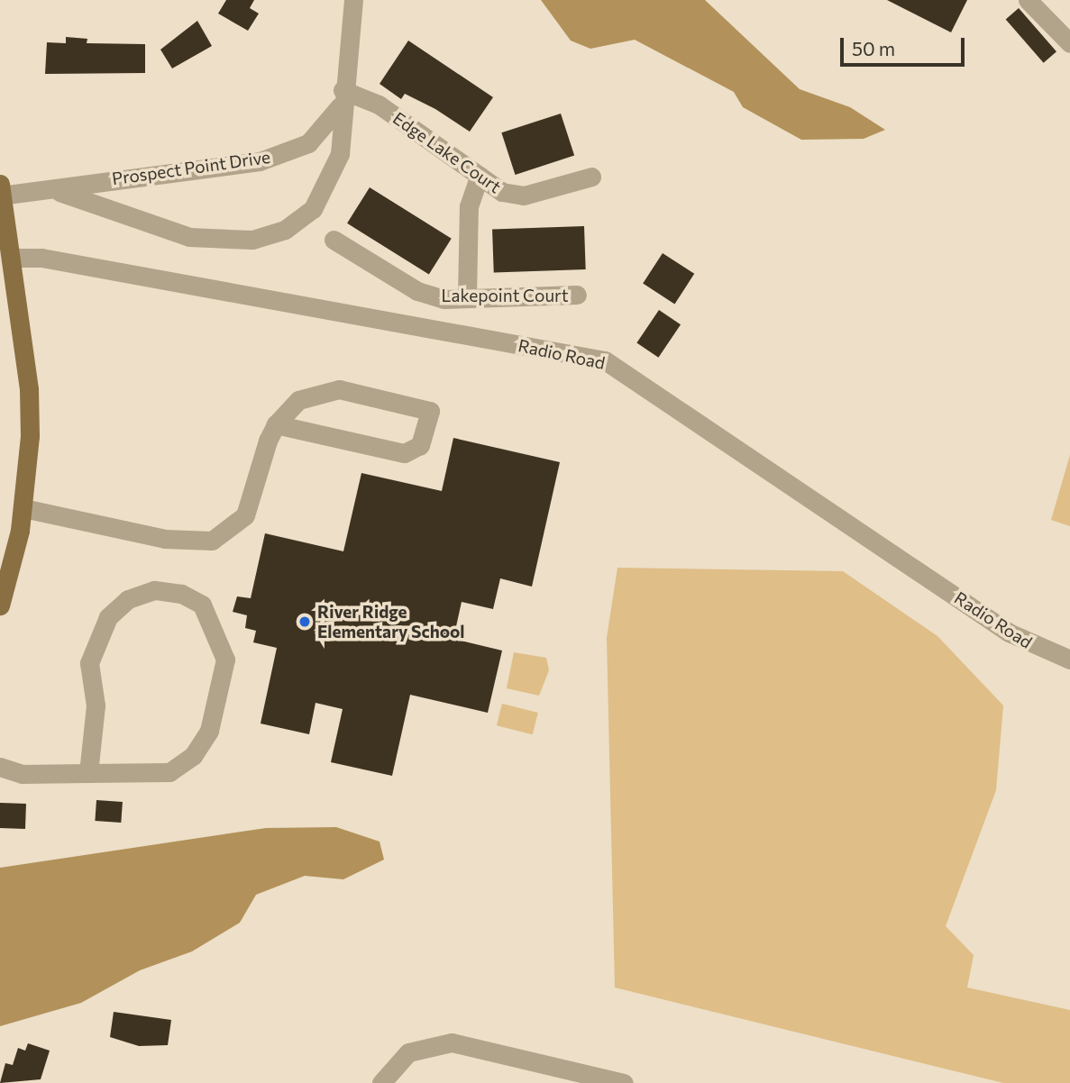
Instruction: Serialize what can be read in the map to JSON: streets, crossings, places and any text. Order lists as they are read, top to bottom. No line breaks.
{"streets":{"street":["Edge Lake Court","Prospect Point Drive","Lakepoint Court","Radio Road"]},"crossings":[["Edge Lake Court","Prospect Point Drive"]],"places":["River Ridge Elementary School"],"scale_bar":"50 m"}
